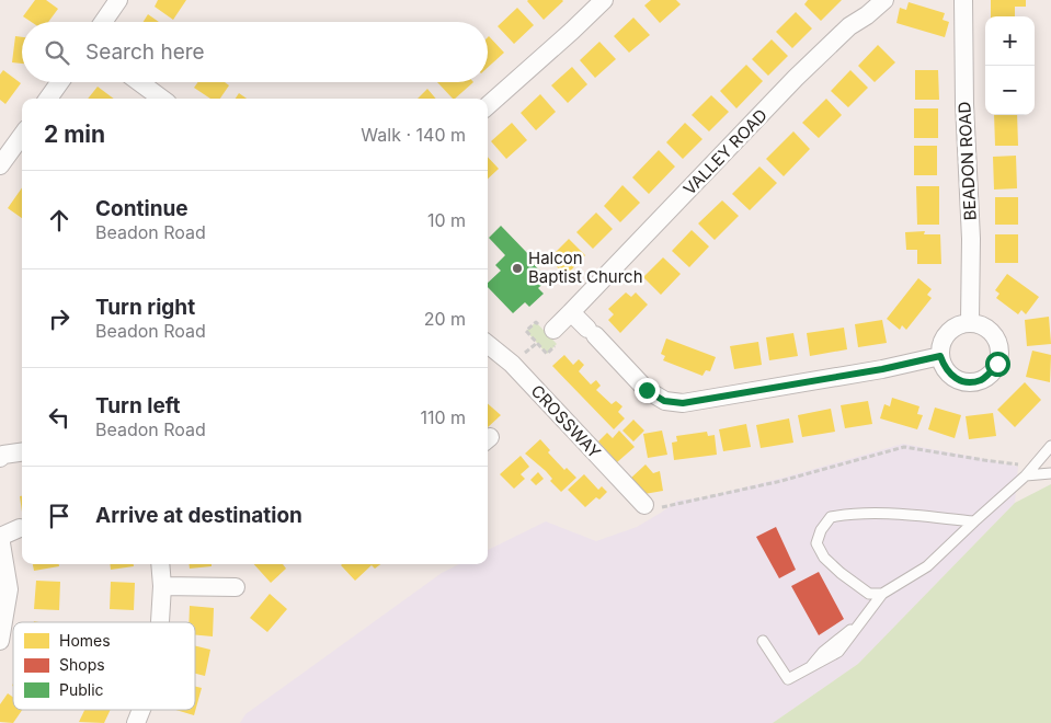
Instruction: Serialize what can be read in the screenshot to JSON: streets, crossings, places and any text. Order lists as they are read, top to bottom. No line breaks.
{"streets":{"street":["VALLEY ROAD","BEADON ROAD","CROSSWAY"]},"places":["Halcon Baptist Church"],"legend":["Homes","Shops","Public"],"page":{"map_buttons":["+","−"],"search":"Search here","heading":["2 min","Walk · 140 m"],"list":[["Continue","Beadon Road","10 m"],["Turn right","Beadon Road","20 m"],["Turn left","Beadon Road","110 m"],"Arrive at destination"]}}
